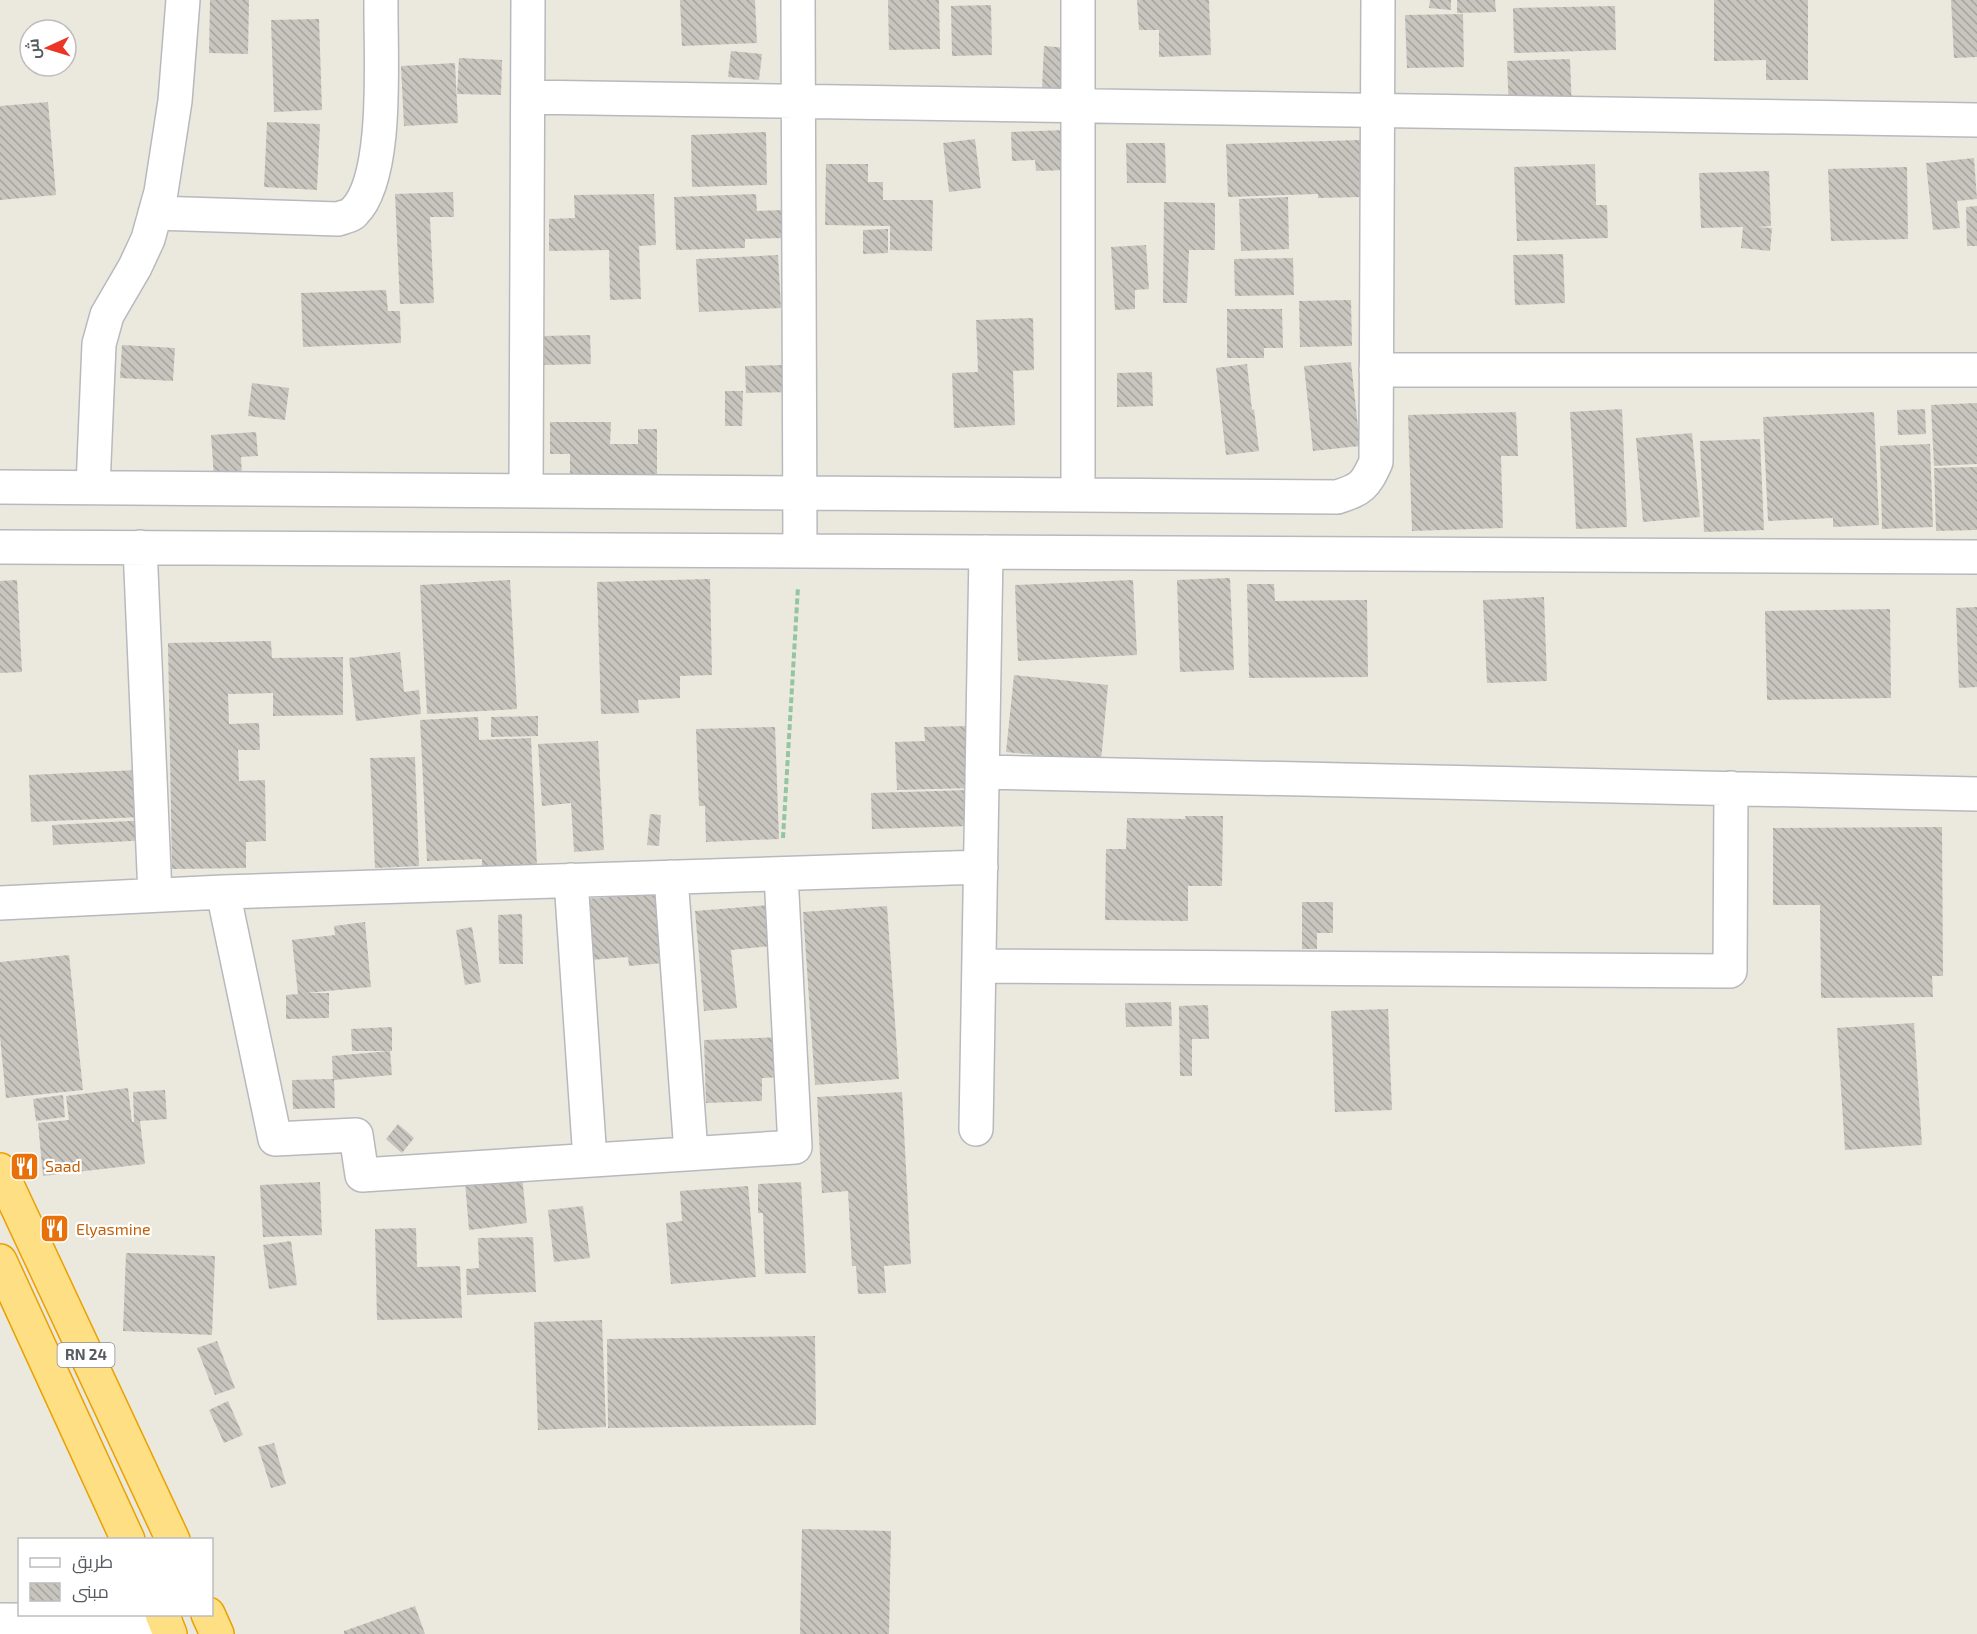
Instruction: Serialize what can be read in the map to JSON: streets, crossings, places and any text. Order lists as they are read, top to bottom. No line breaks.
{"streets":{"highway":["RN 24"]},"places":{"restaurant":["Saad","Elyasmine"]},"legend":["طريق","مبنى"],"north":"left"}
